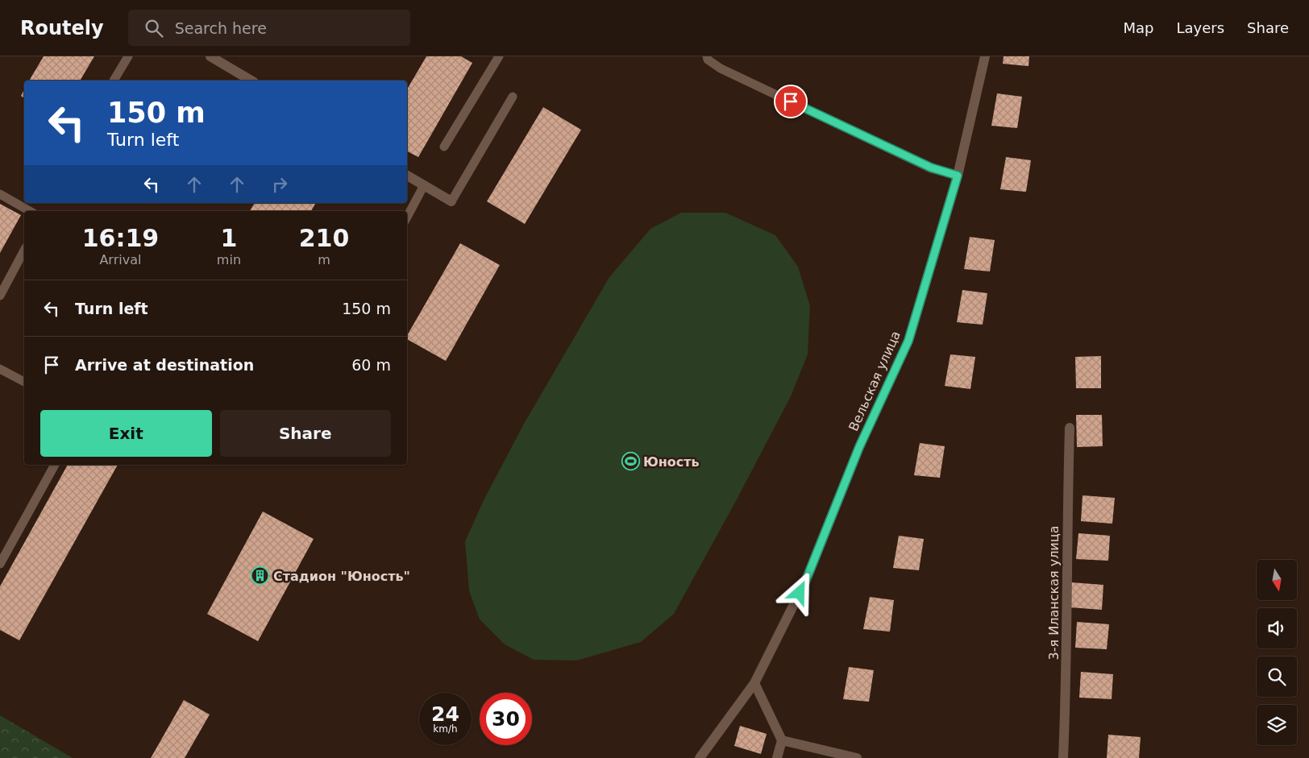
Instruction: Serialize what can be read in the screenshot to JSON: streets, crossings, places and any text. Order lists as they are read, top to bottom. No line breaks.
{"streets":{"street":["Вельская улица","3-я Иланская улица"]},"places":{"sports":["Юность"],"building":["Стадион \"Юность\""]},"north":"bottom","page":{"header":"Routely","search":"Search here","nav":["Map","Layers","Share"],"turn":["150 m","Turn left"],"eta":["16:19","Arrival","1","min","210","m"],"list":[{"name":"Turn left","value":"150 m"},{"name":"Arrive at destination","value":"60 m"}],"buttons":["Exit","Share"],"speed":"24 km/h","limit":"30"}}
